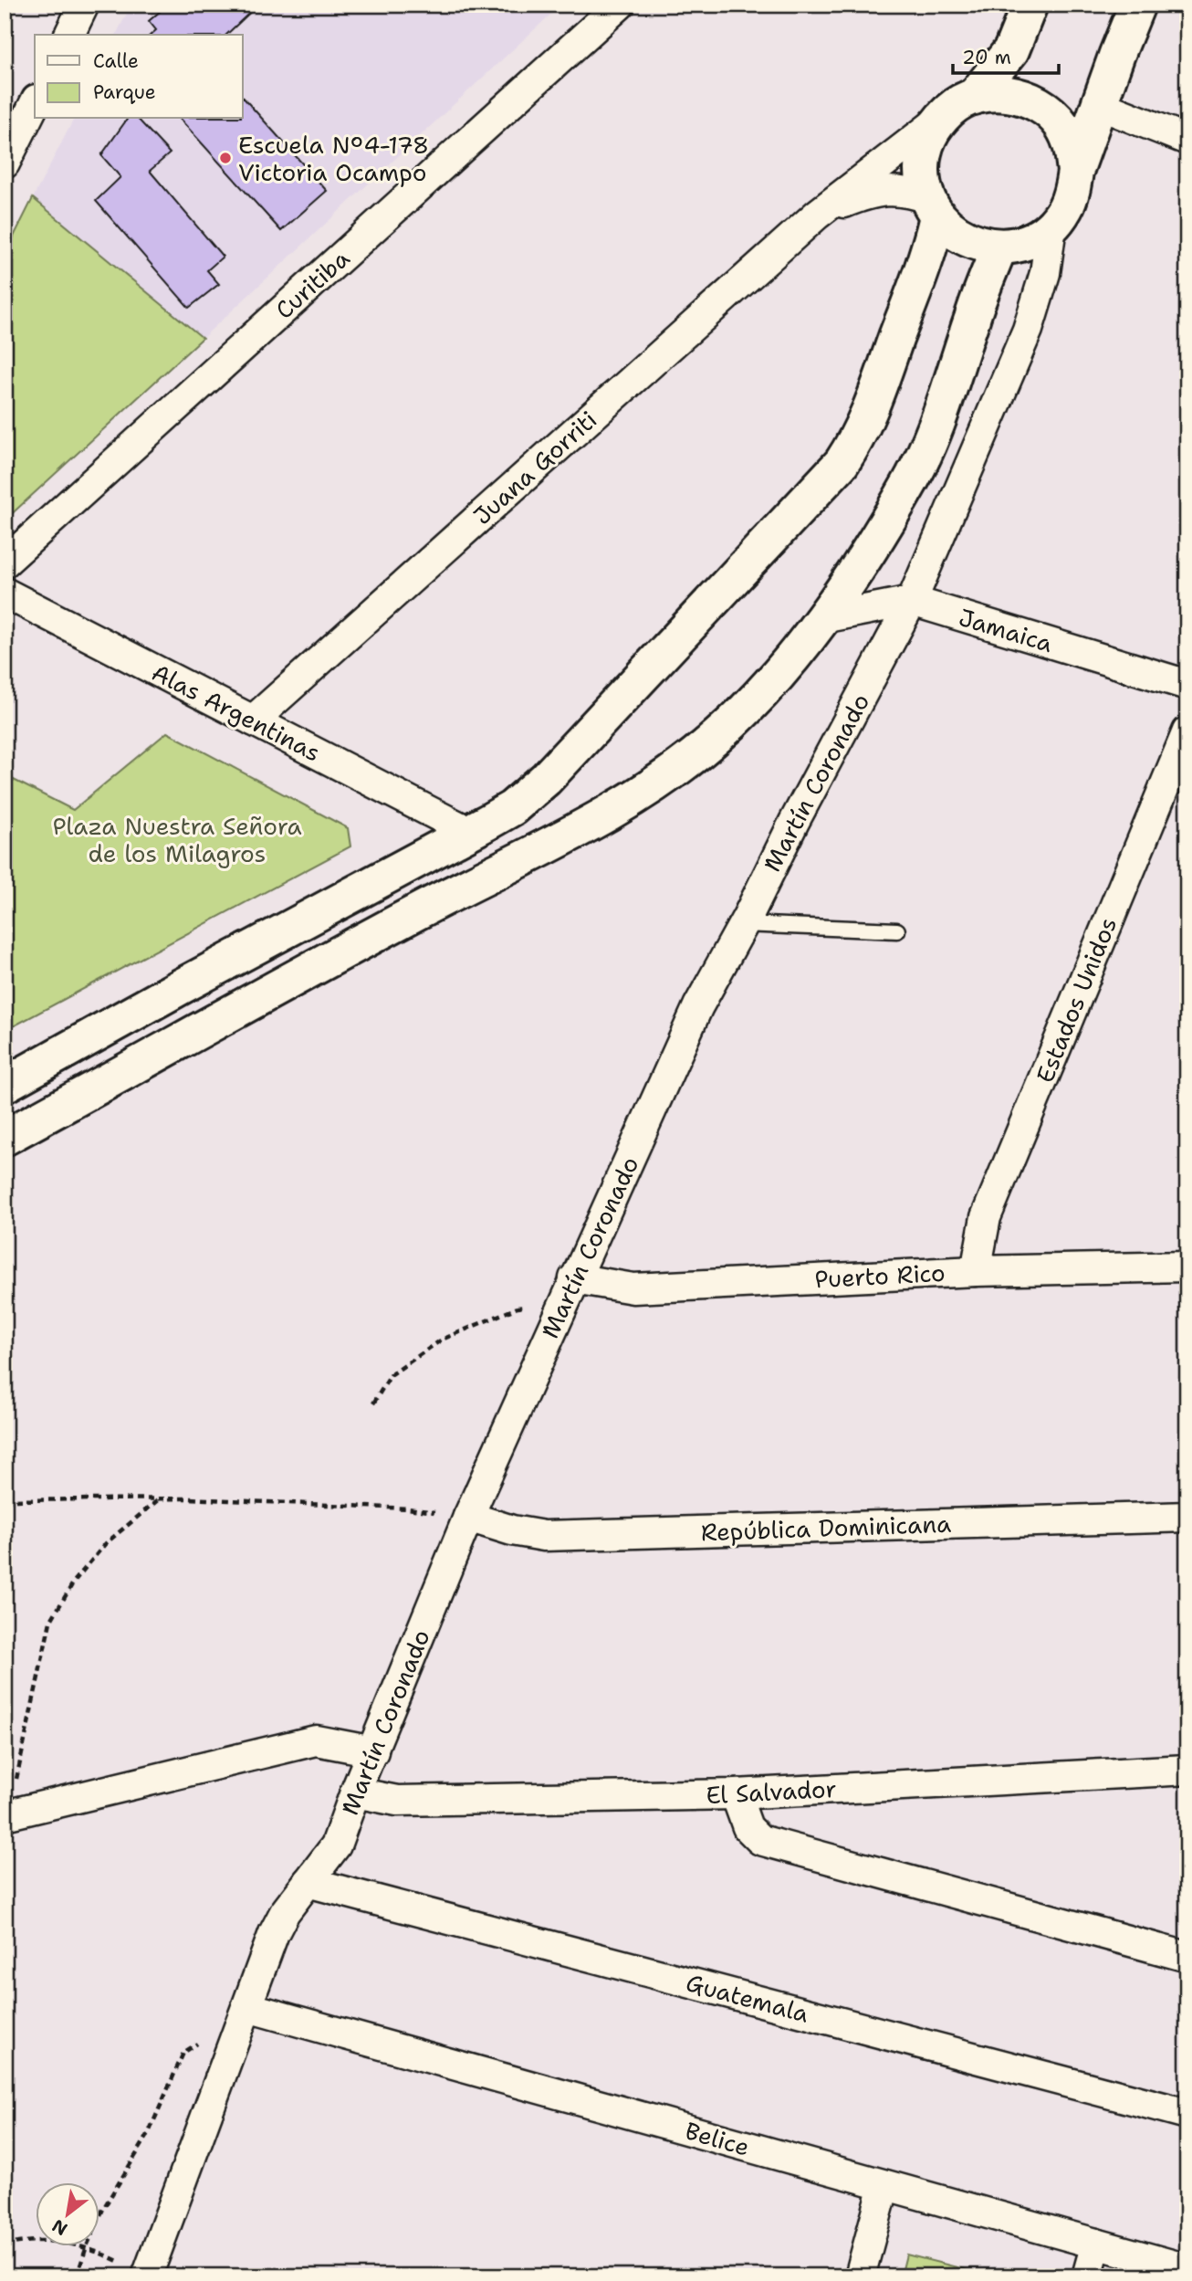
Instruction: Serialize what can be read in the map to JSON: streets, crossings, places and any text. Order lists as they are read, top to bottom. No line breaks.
{"streets":{"street":["Curitiba","Juana Gorriti","Jamaica","Alas Argentinas","Martín Coronado","Estados Unidos","Puerto Rico","República Dominicana","El Salvador","Guatemala","Belice"]},"crossings":[["Juana Gorriti","Alas Argentinas"],["Juana Gorriti","Martín Coronado"],["Jamaica","Martín Coronado"],["Martín Coronado","Puerto Rico"],["Martín Coronado","República Dominicana"],["Martín Coronado","El Salvador"],["Martín Coronado","Guatemala"],["Martín Coronado","Belice"],["Estados Unidos","Puerto Rico"]],"parks":["Plaza Nuestra Señora de los Milagros"],"places":["Escuela N°4-178 Victoria Ocampo"],"legend":["Calle","Parque"],"scale_bar":"20 m","north":"bottom left"}
